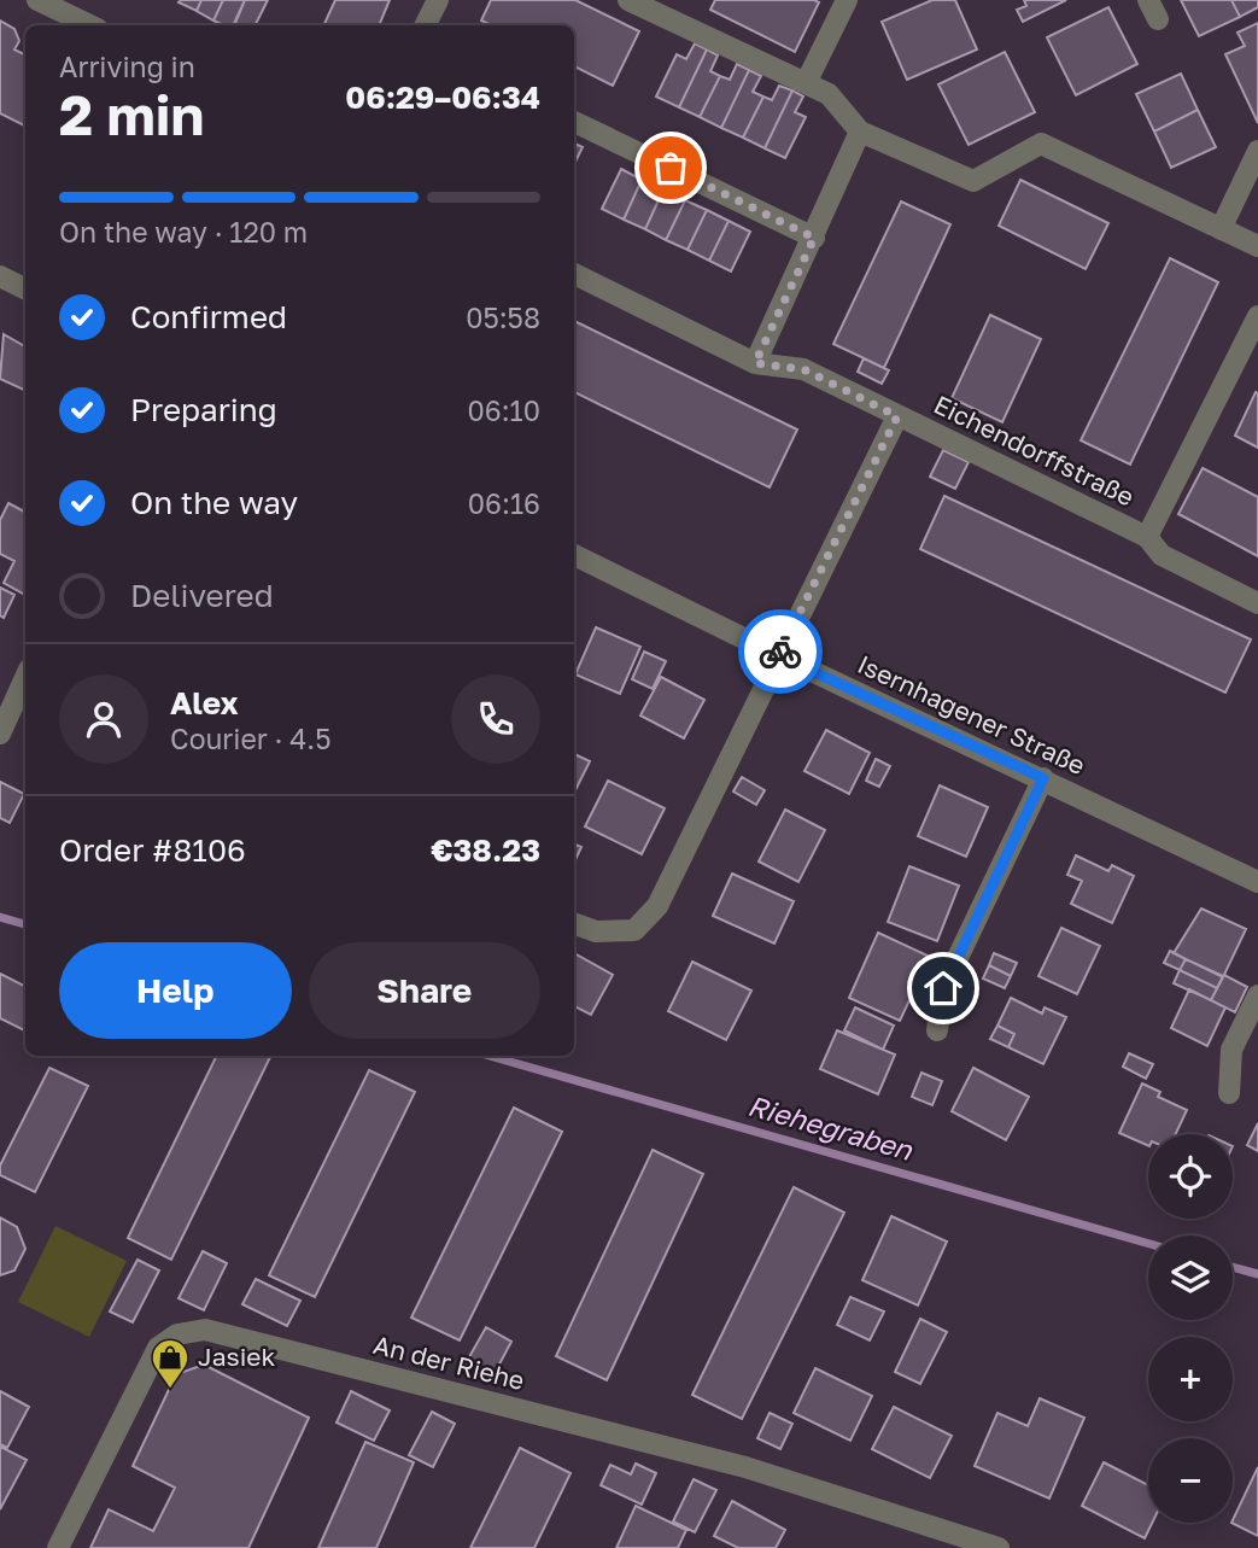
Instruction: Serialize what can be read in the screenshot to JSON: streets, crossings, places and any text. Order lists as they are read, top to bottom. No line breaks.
{"streets":{"street":["Eichendorffstraße","Isernhagener Straße","An der Riehe"]},"water":["Riehegraben"],"places":{"shop":["Jasiek"]},"page":{"heading":["2 min","Arriving in","06:29–06:34"],"panel":["Alex","Courier · 4.5","Order #8106","€38.23"],"bar":"On the way · 120 m","list":[["Confirmed","05:58"],["Preparing","06:10"],["On the way","06:16"],"Delivered"],"buttons":["Help","Share"],"map_buttons":["+","−"]}}
